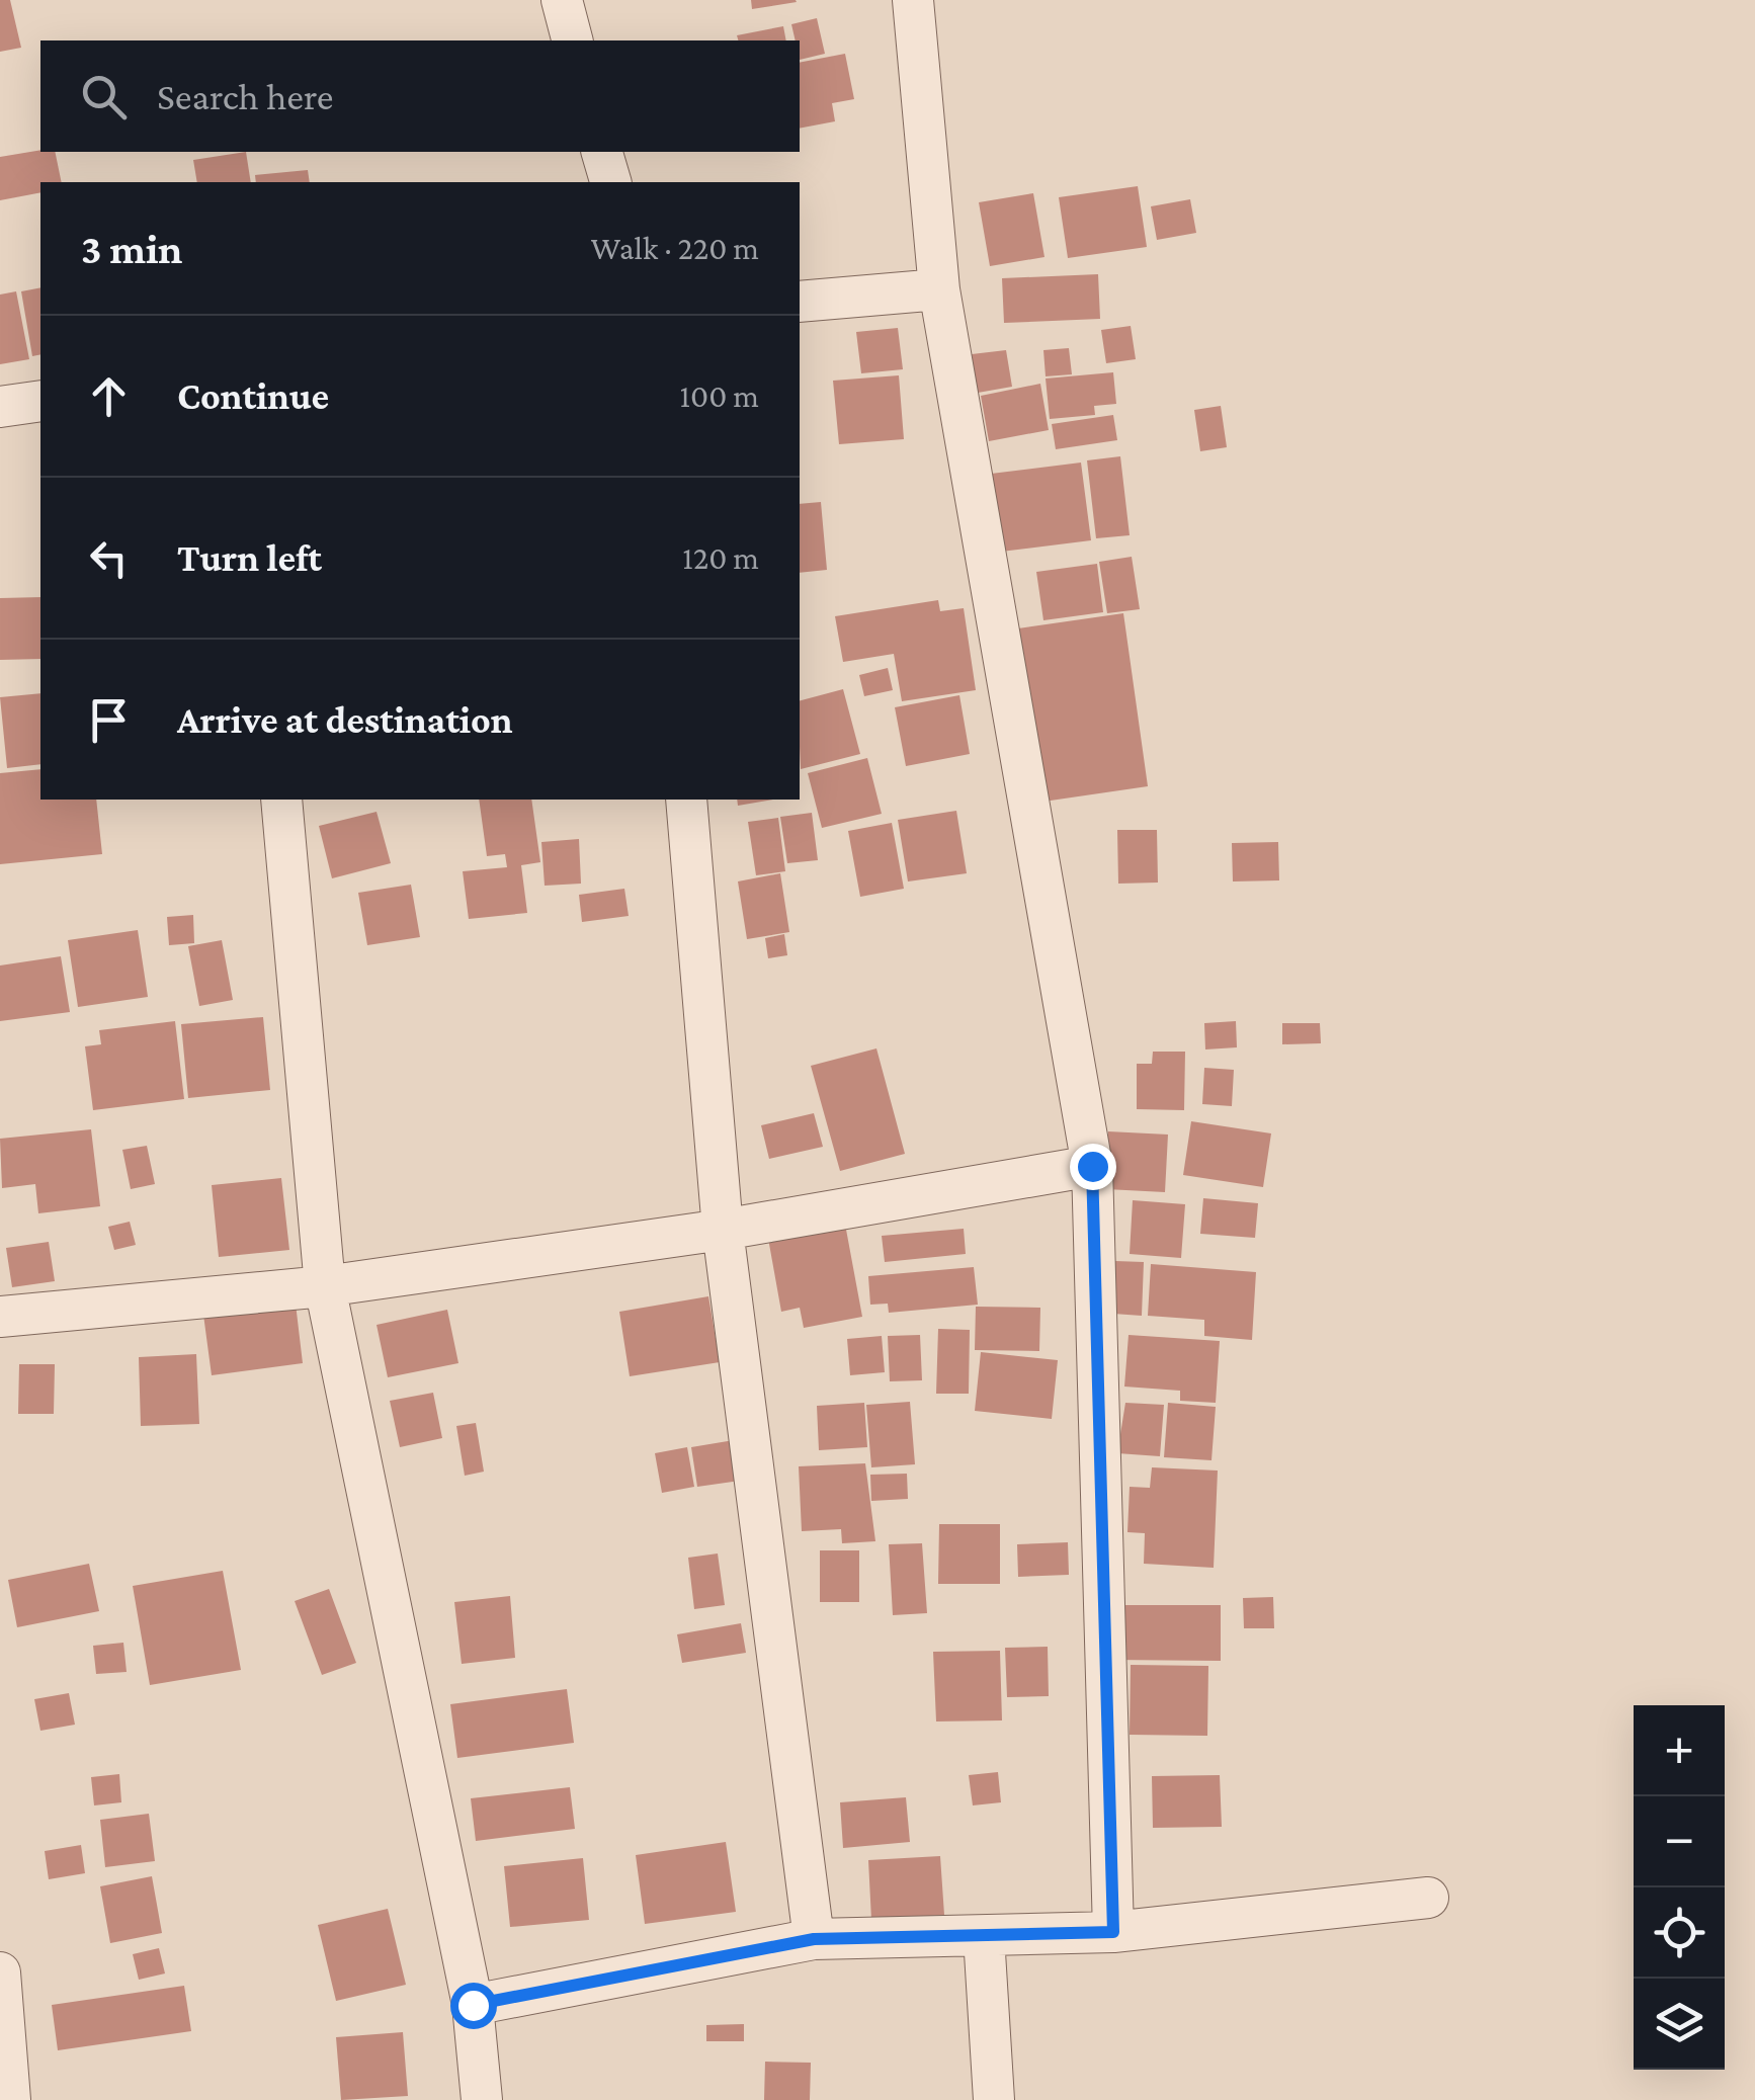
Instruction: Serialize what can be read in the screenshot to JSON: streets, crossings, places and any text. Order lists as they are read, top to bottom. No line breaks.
{"page":{"search":"Search here","heading":["3 min","Walk · 220 m"],"list":[["Continue","100 m"],["Turn left","120 m"],"Arrive at destination"],"map_buttons":["+","−"]}}
